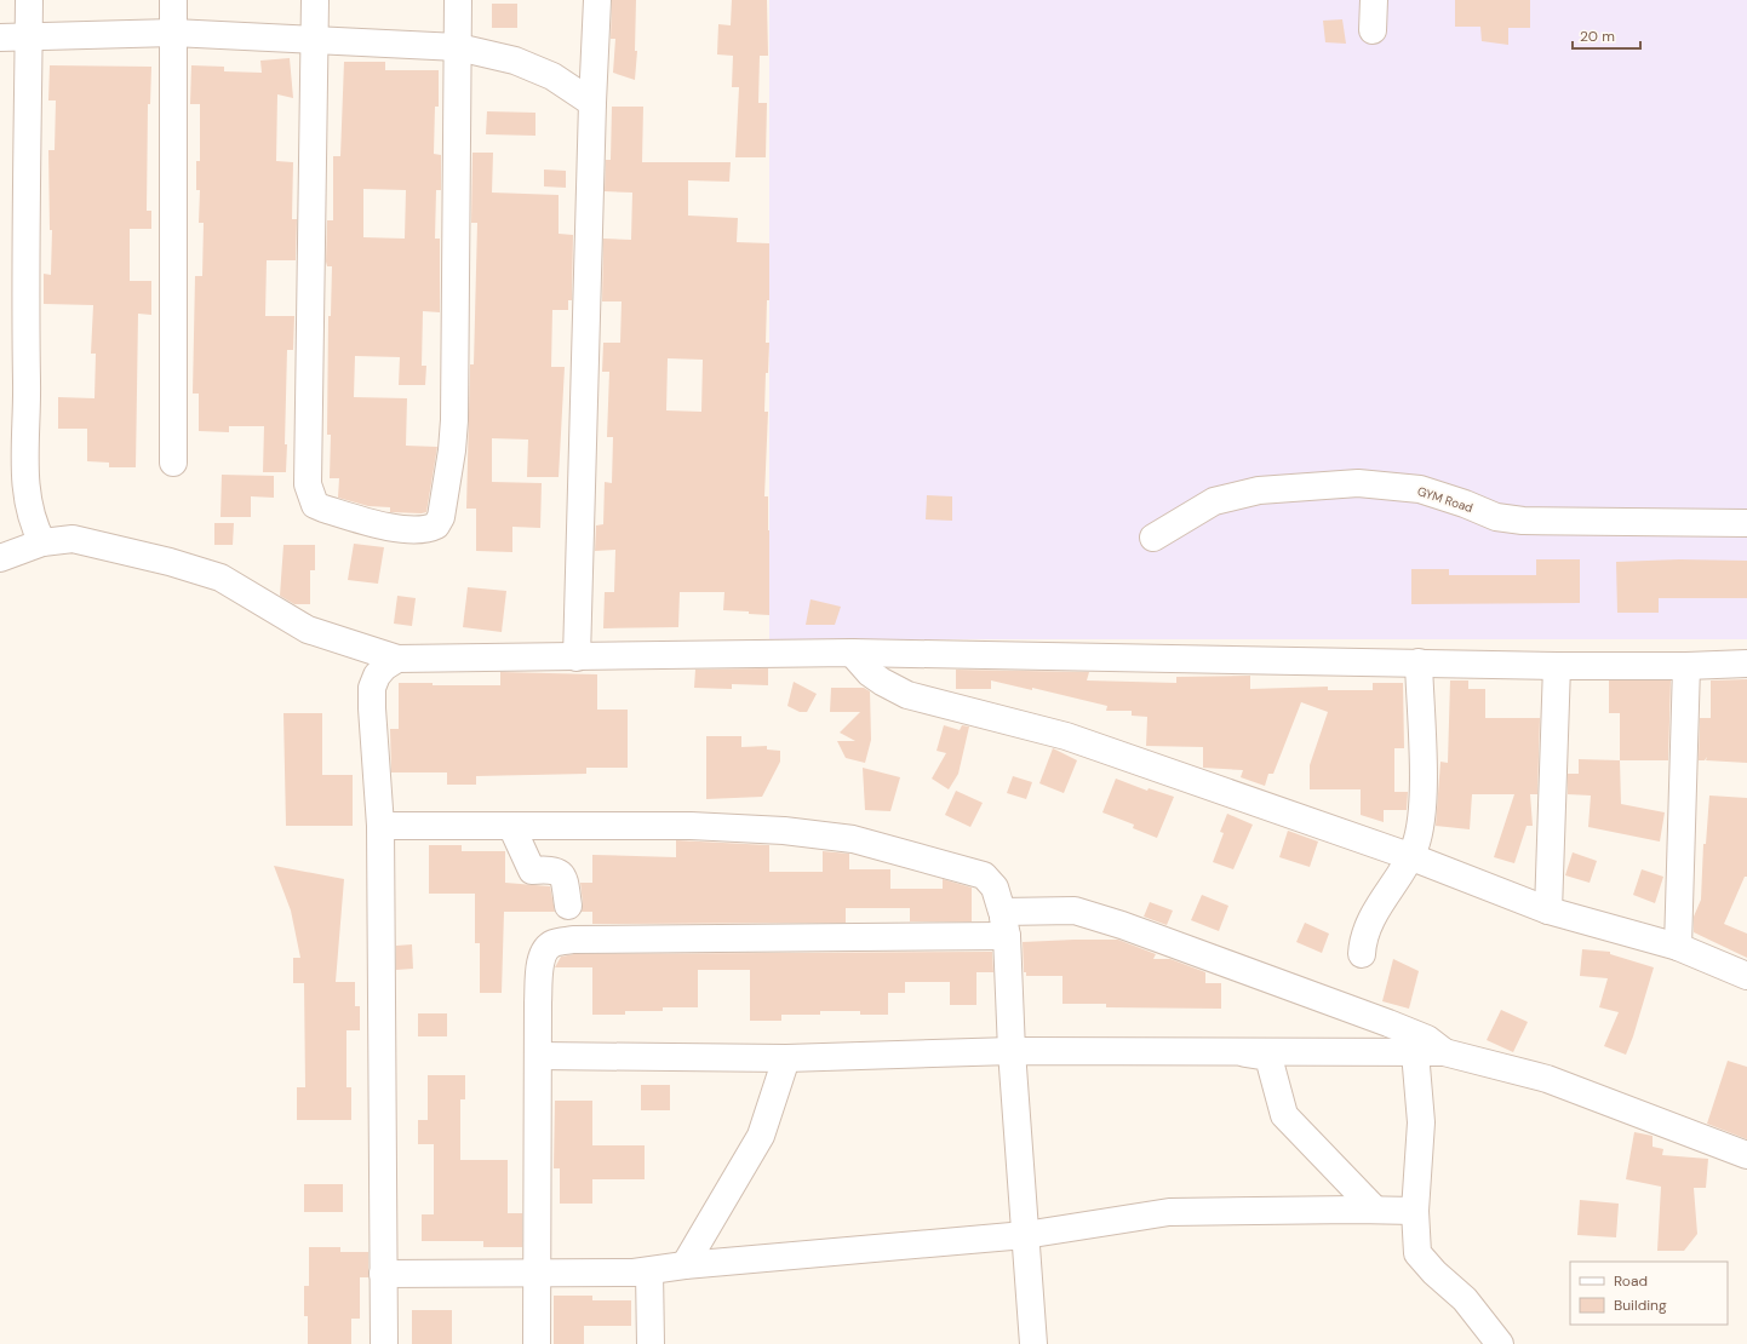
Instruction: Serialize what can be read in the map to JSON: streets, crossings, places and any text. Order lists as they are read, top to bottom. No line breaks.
{"streets":{"street":["GYM Road"]},"legend":["Road","Building"],"scale_bar":"20 m"}
